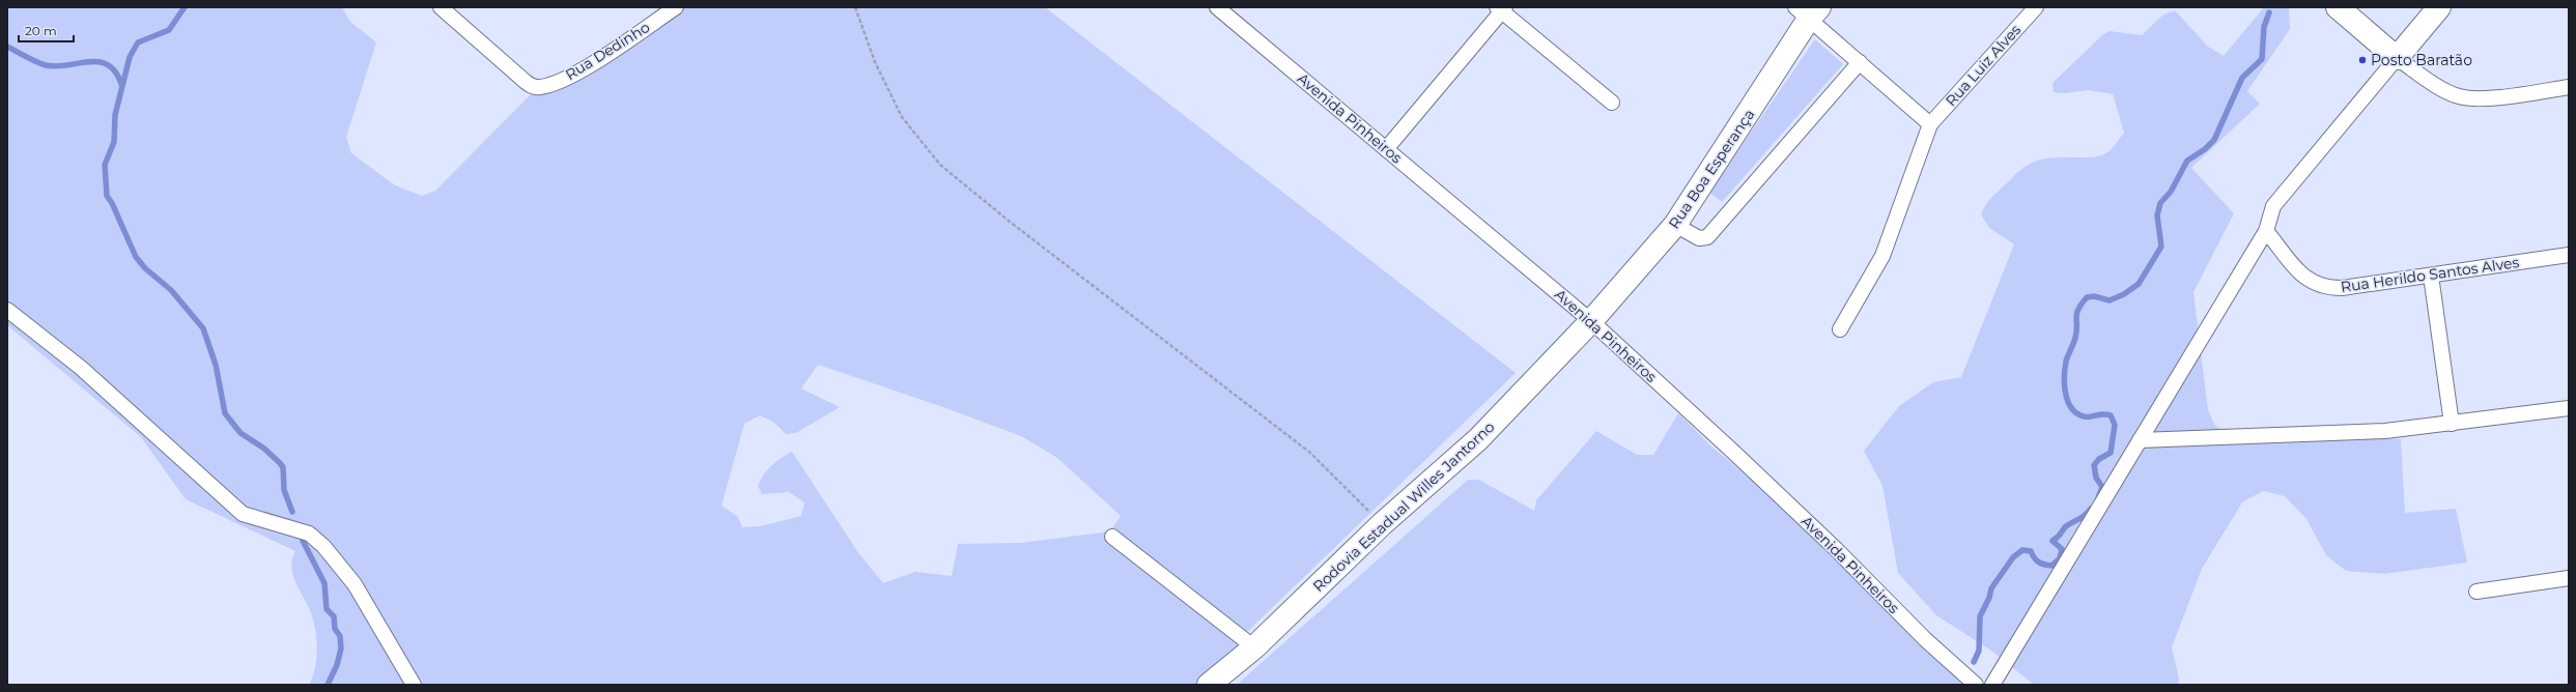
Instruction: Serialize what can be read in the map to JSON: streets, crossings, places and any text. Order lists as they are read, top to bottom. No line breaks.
{"streets":{"main road":["Rua Boa Esperança","Rodovia Estadual Willes Jantorno"],"street":["Rua Dedinho","Rua Luiz Alves","Avenida Pinheiros","Rua Herildo Santos Alves"]},"crossings":[["Avenida Pinheiros","Rua Boa Esperança"],["Avenida Pinheiros","Rodovia Estadual Willes Jantorno"],["Rua Boa Esperança","Rodovia Estadual Willes Jantorno"]],"places":["Posto Baratão"],"scale_bar":"20 m"}
